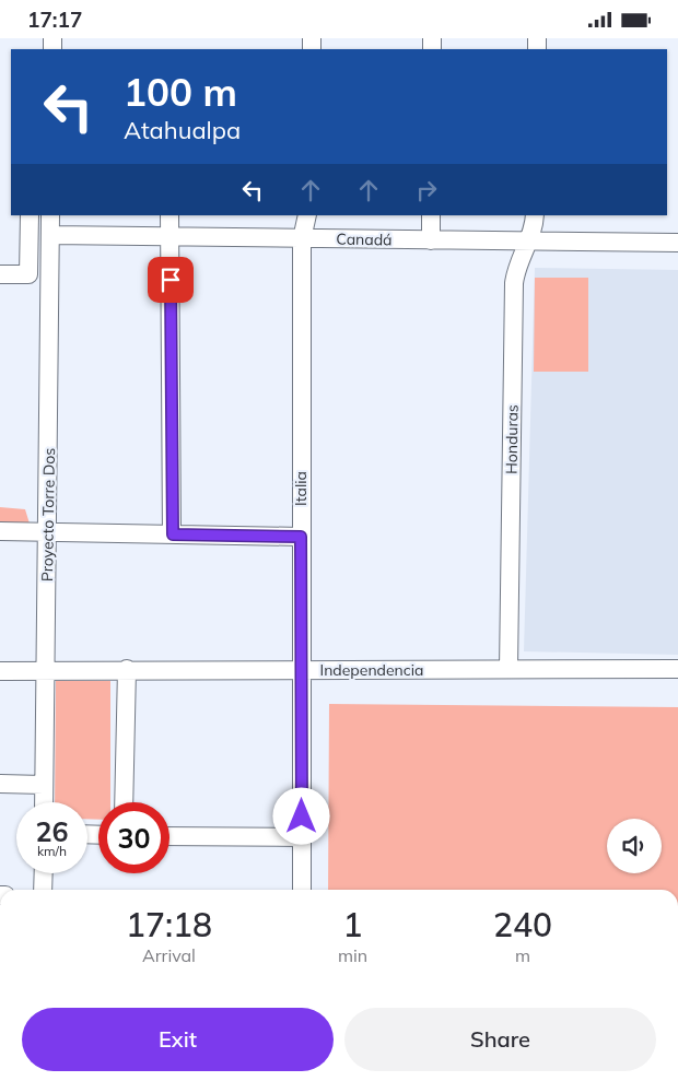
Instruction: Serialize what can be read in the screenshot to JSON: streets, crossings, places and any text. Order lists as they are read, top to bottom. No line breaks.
{"streets":{"street":["Canadá","Honduras","Italia","Proyecto Torre Dos","Independencia"]},"crossings":[["Canadá","Honduras"],["Canadá","Italia"],["Canadá","Proyecto Torre Dos"],["Honduras","Independencia"],["Italia","Independencia"],["Proyecto Torre Dos","Independencia"]],"page":{"status":"17:17","turn":["100 m","Atahualpa"],"speed":"26 km/h","limit":"30","eta":["17:18","Arrival","1","min","240","m"],"buttons":["Exit","Share"]}}
